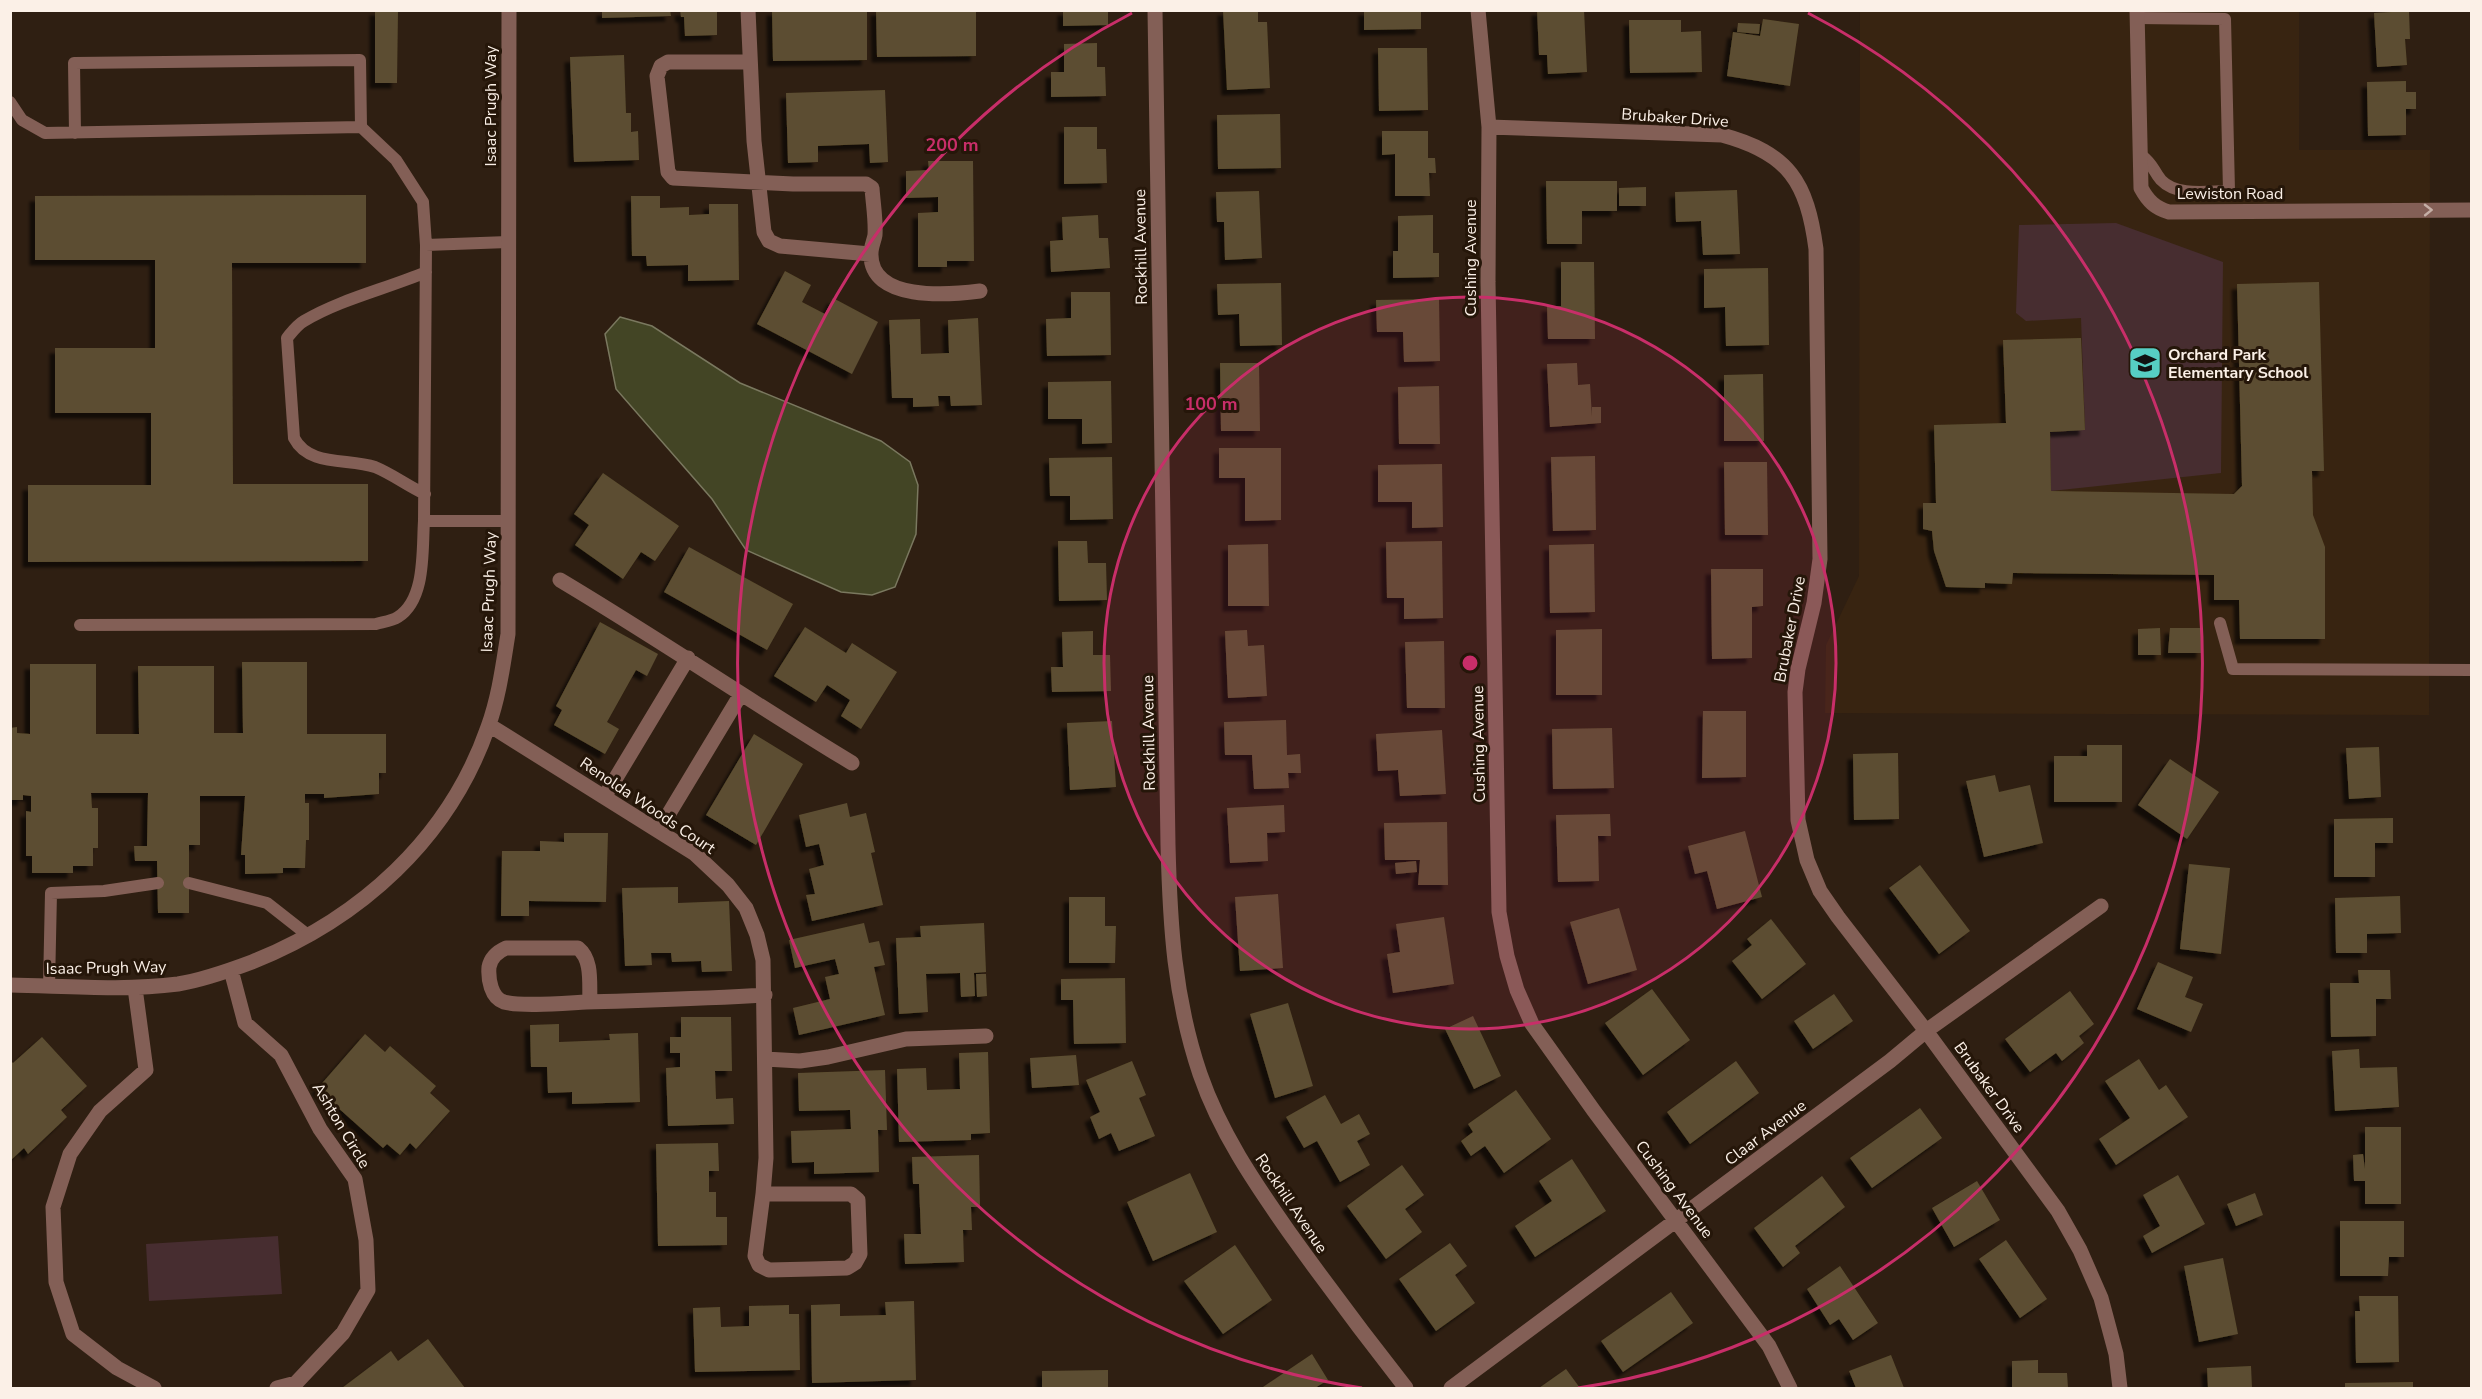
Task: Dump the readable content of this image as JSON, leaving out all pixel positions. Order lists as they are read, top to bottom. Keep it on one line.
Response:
{"streets":{"street":["Isaac Prugh Way","Brubaker Drive","Lewiston Road","Rockhill Avenue","Cushing Avenue","Renolda Woods Court","Ashton Circle","Claar Avenue"]},"crossings":[["Isaac Prugh Way","Renolda Woods Court"],["Isaac Prugh Way","Ashton Circle"],["Brubaker Drive","Cushing Avenue"],["Brubaker Drive","Claar Avenue"],["Cushing Avenue","Claar Avenue"]],"one_way":["Lewiston Road"],"places":{"school or university":["Orchard Park Elementary School"]},"rings":["200 m","100 m"]}
